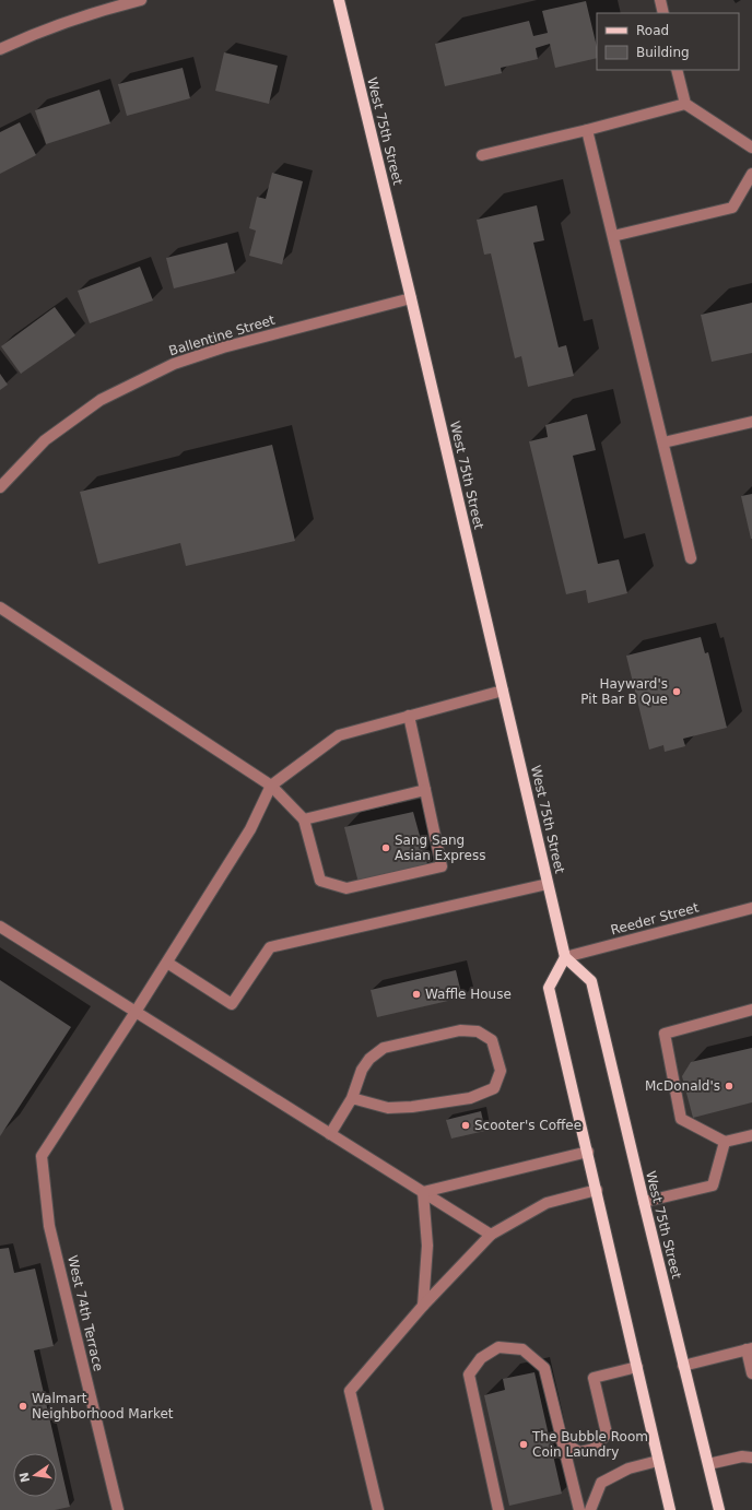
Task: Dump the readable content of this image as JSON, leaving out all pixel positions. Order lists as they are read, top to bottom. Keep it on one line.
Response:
{"streets":{"main road":["West 75th Street"],"street":["Ballentine Street","Reeder Street","West 74th Terrace"]},"crossings":[["West 75th Street","Ballentine Street"],["West 75th Street","Reeder Street"]],"places":["Hayward's Pit Bar B Que","Sang Sang Asian Express","Waffle House","McDonald's","Scooter's Coffee","Walmart Neighborhood Market","The Bubble Room Coin Laundry"],"legend":["Road","Building"],"north":"left"}
